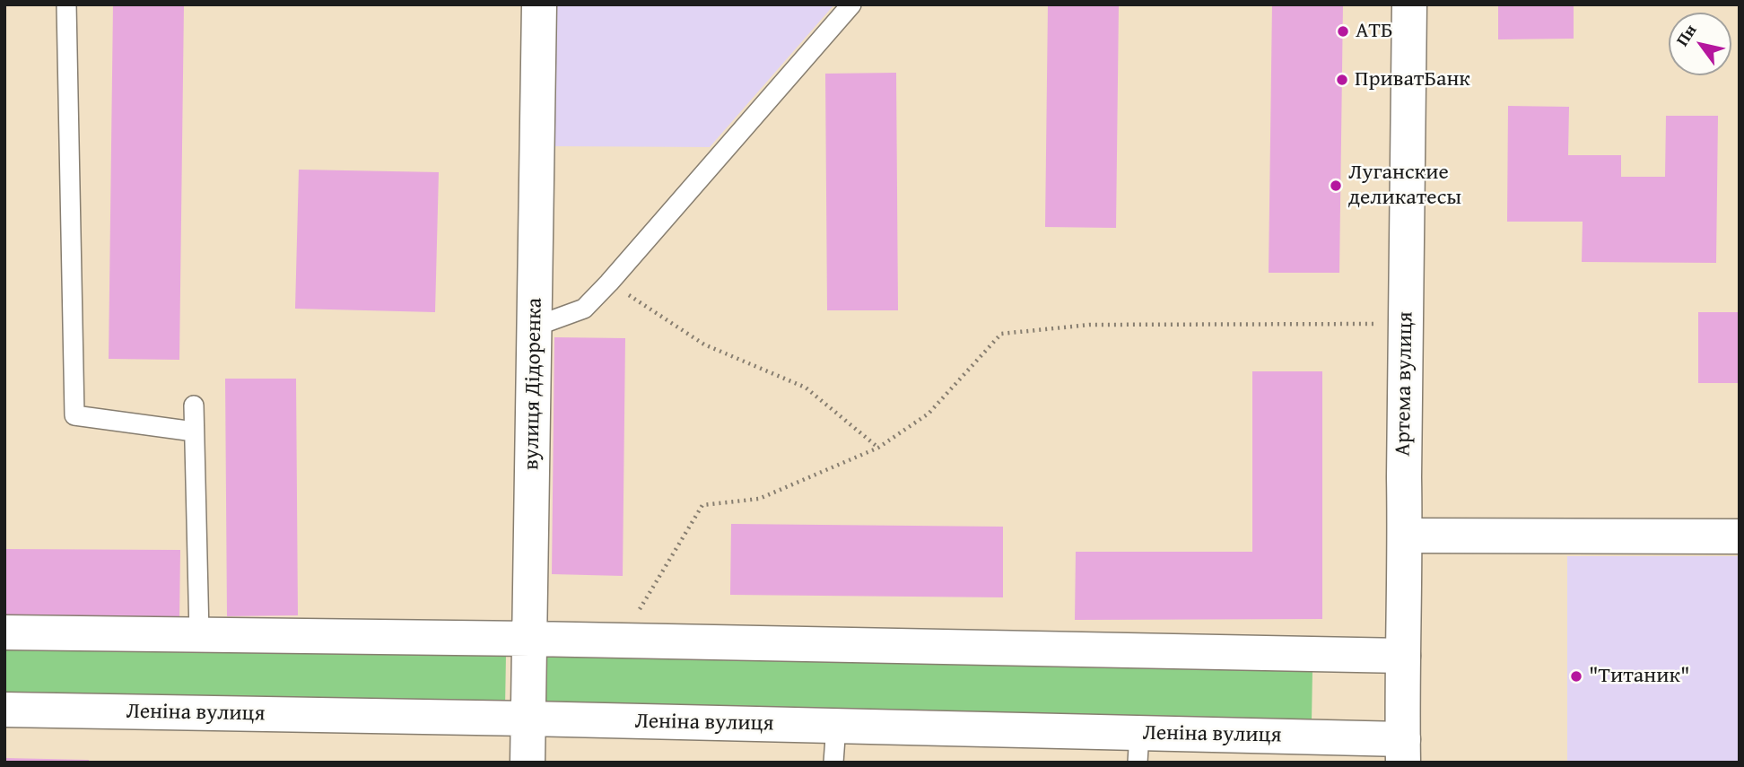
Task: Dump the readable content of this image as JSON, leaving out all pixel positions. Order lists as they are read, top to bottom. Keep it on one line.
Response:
{"streets":{"street":["вулиця Дідоренка","Артема вулиця","Леніна вулиця"]},"crossings":[["вулиця Дідоренка","Леніна вулиця"],["Артема вулиця","Леніна вулиця"]],"places":["АТБ","ПриватБанк","Луганские деликатесы","\"Титаник\""],"north":"top left"}
